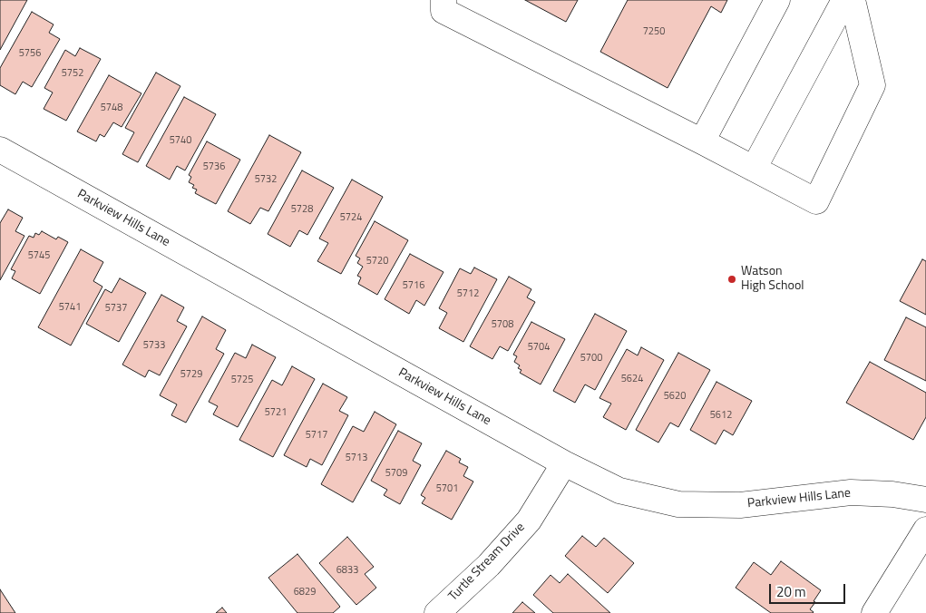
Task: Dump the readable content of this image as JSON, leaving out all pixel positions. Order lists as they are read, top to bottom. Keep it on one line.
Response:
{"streets":{"street":["Parkview Hills Lane","Turtle Stream Drive"]},"crossings":[["Parkview Hills Lane","Turtle Stream Drive"]],"places":["Watson High School"],"house_numbers":["7250","5756","5752","5748","5740","5736","5732","5728","5724","5745","5720","5716","5712","5741","5737","5708","5733","5704","5700","5729","5624","5725","5620","5721","5612","5717","5713","5709","5701","6833","6829"],"scale_bar":"20 m"}
